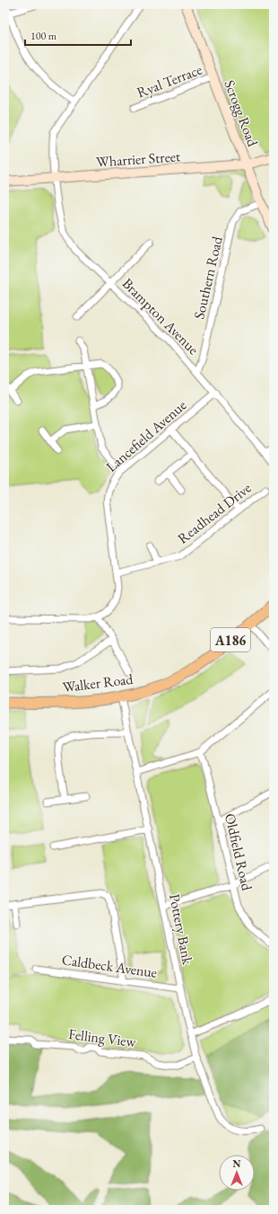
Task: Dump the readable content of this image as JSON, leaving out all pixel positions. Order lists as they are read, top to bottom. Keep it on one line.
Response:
{"streets":{"main road":["A186","Walker Road"],"street":["Ryal Terrace","Scrogg Road","Wharrier Street","Southern Road","Brampton Avenue","Lancefield Avenue","Readhead Drive","Oldfield Road","Pottery Bank","Caldbeck Avenue","Felling View"]},"crossings":[["Ryal Terrace","Scrogg Road"],["Scrogg Road","Wharrier Street"],["Scrogg Road","Southern Road"],["Wharrier Street","Brampton Avenue"],["Southern Road","Brampton Avenue"],["Brampton Avenue","Lancefield Avenue"],["Lancefield Avenue","Readhead Drive"],["Walker Road","Pottery Bank"],["Pottery Bank","Caldbeck Avenue"],["Pottery Bank","Felling View"]],"scale_bar":"100 m","north":"top"}
